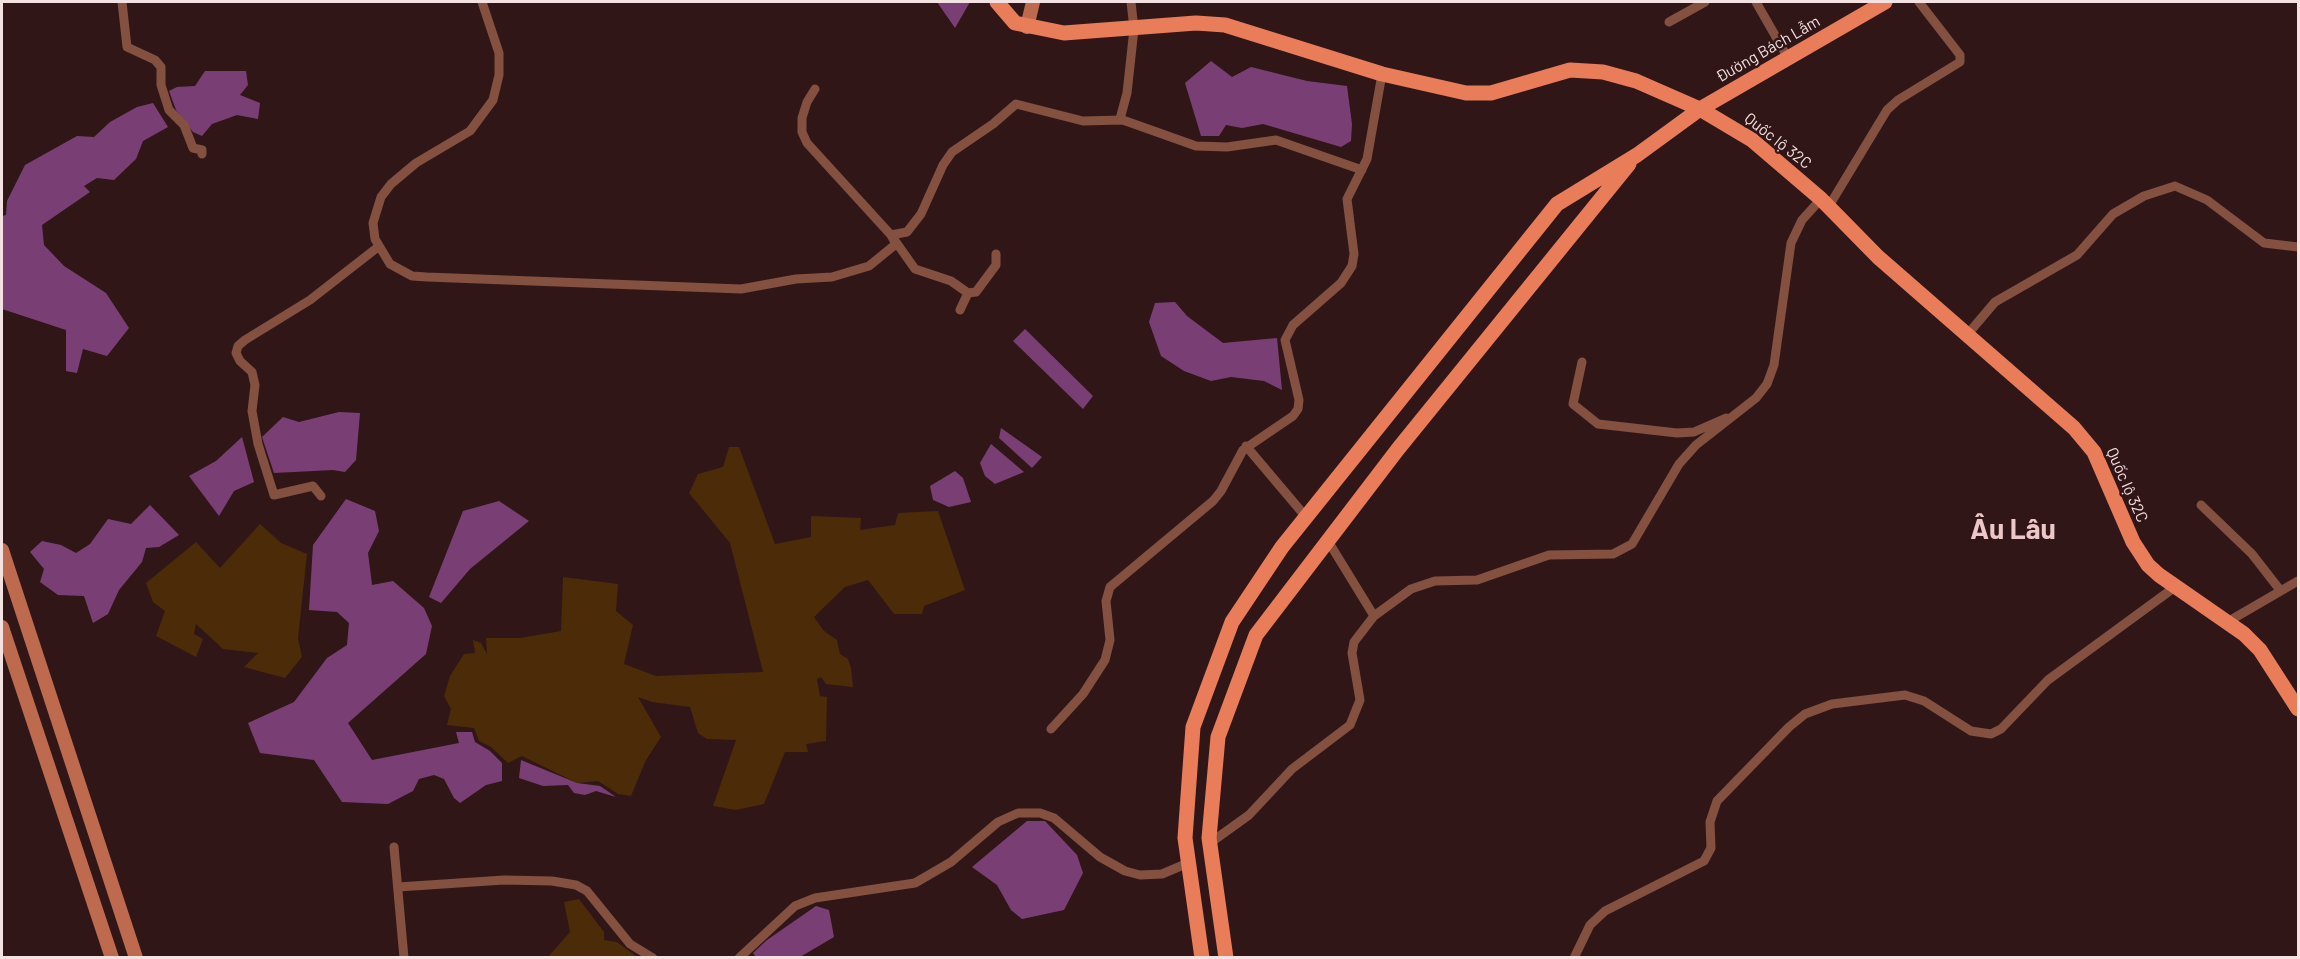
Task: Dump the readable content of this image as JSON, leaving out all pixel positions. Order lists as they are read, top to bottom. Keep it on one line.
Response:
{"streets":{"main road":["Đường Bách Lẫm","Quốc lộ 32C"]},"crossings":[["Đường Bách Lẫm","Quốc lộ 32C"]],"districts":["Âu Lâu"]}
